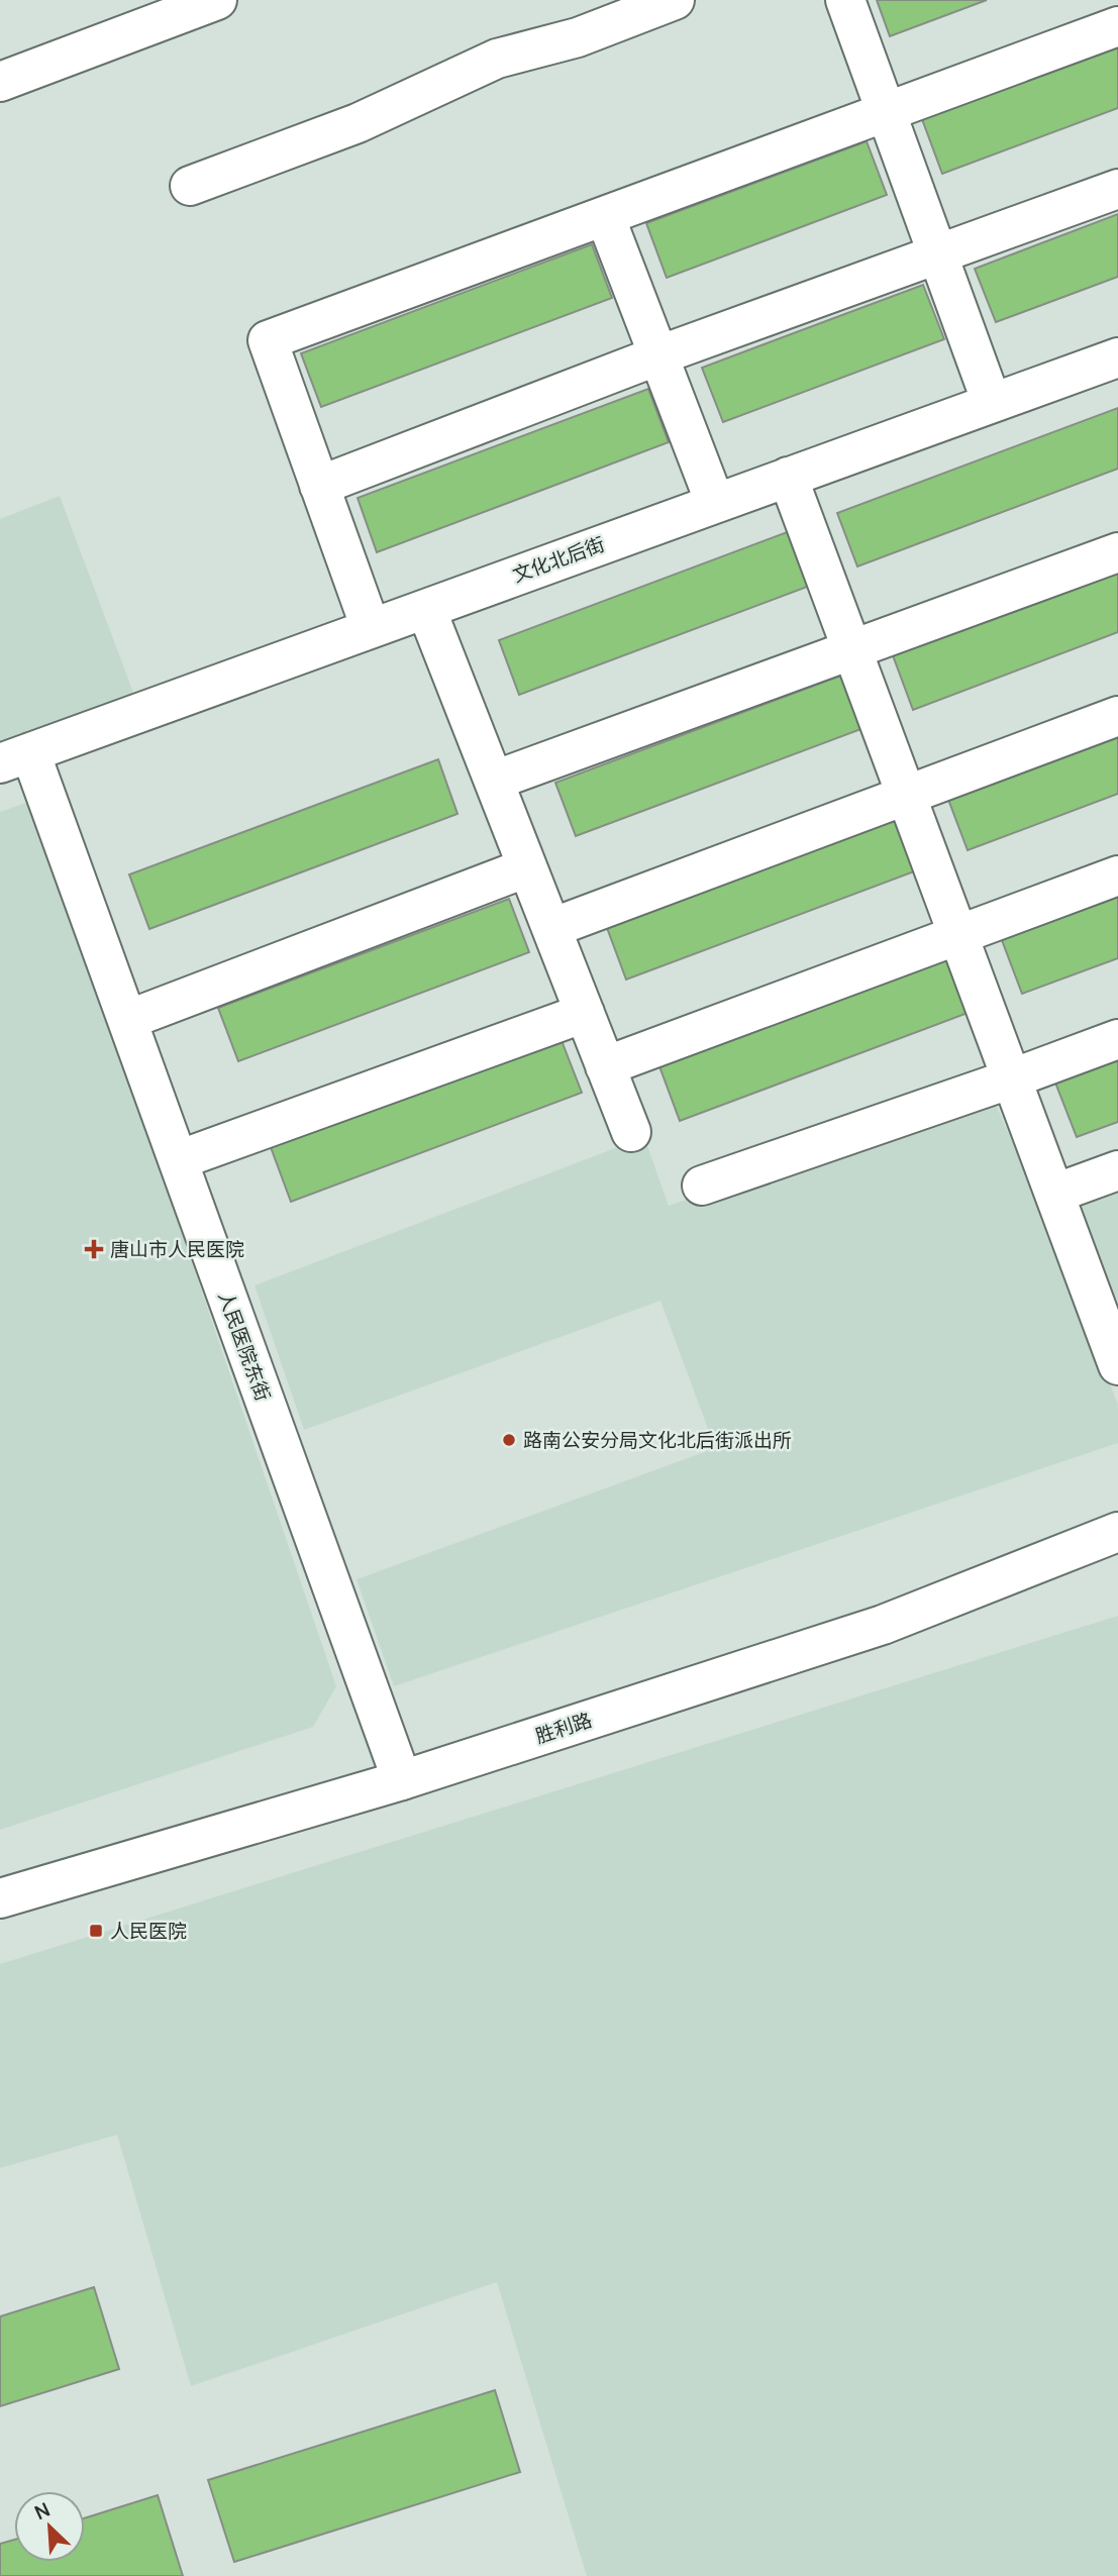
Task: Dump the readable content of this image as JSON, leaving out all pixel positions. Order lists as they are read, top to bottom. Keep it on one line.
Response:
{"streets":{"street":["文化北后街","人民医院东街","胜利路"]},"crossings":[["文化北后街","人民医院东街"],["人民医院东街","胜利路"]],"places":{"health":["唐山市人民医院"],"other":["路南公安分局文化北后街派出所"],"transit":["人民医院"]},"north":"top left"}
